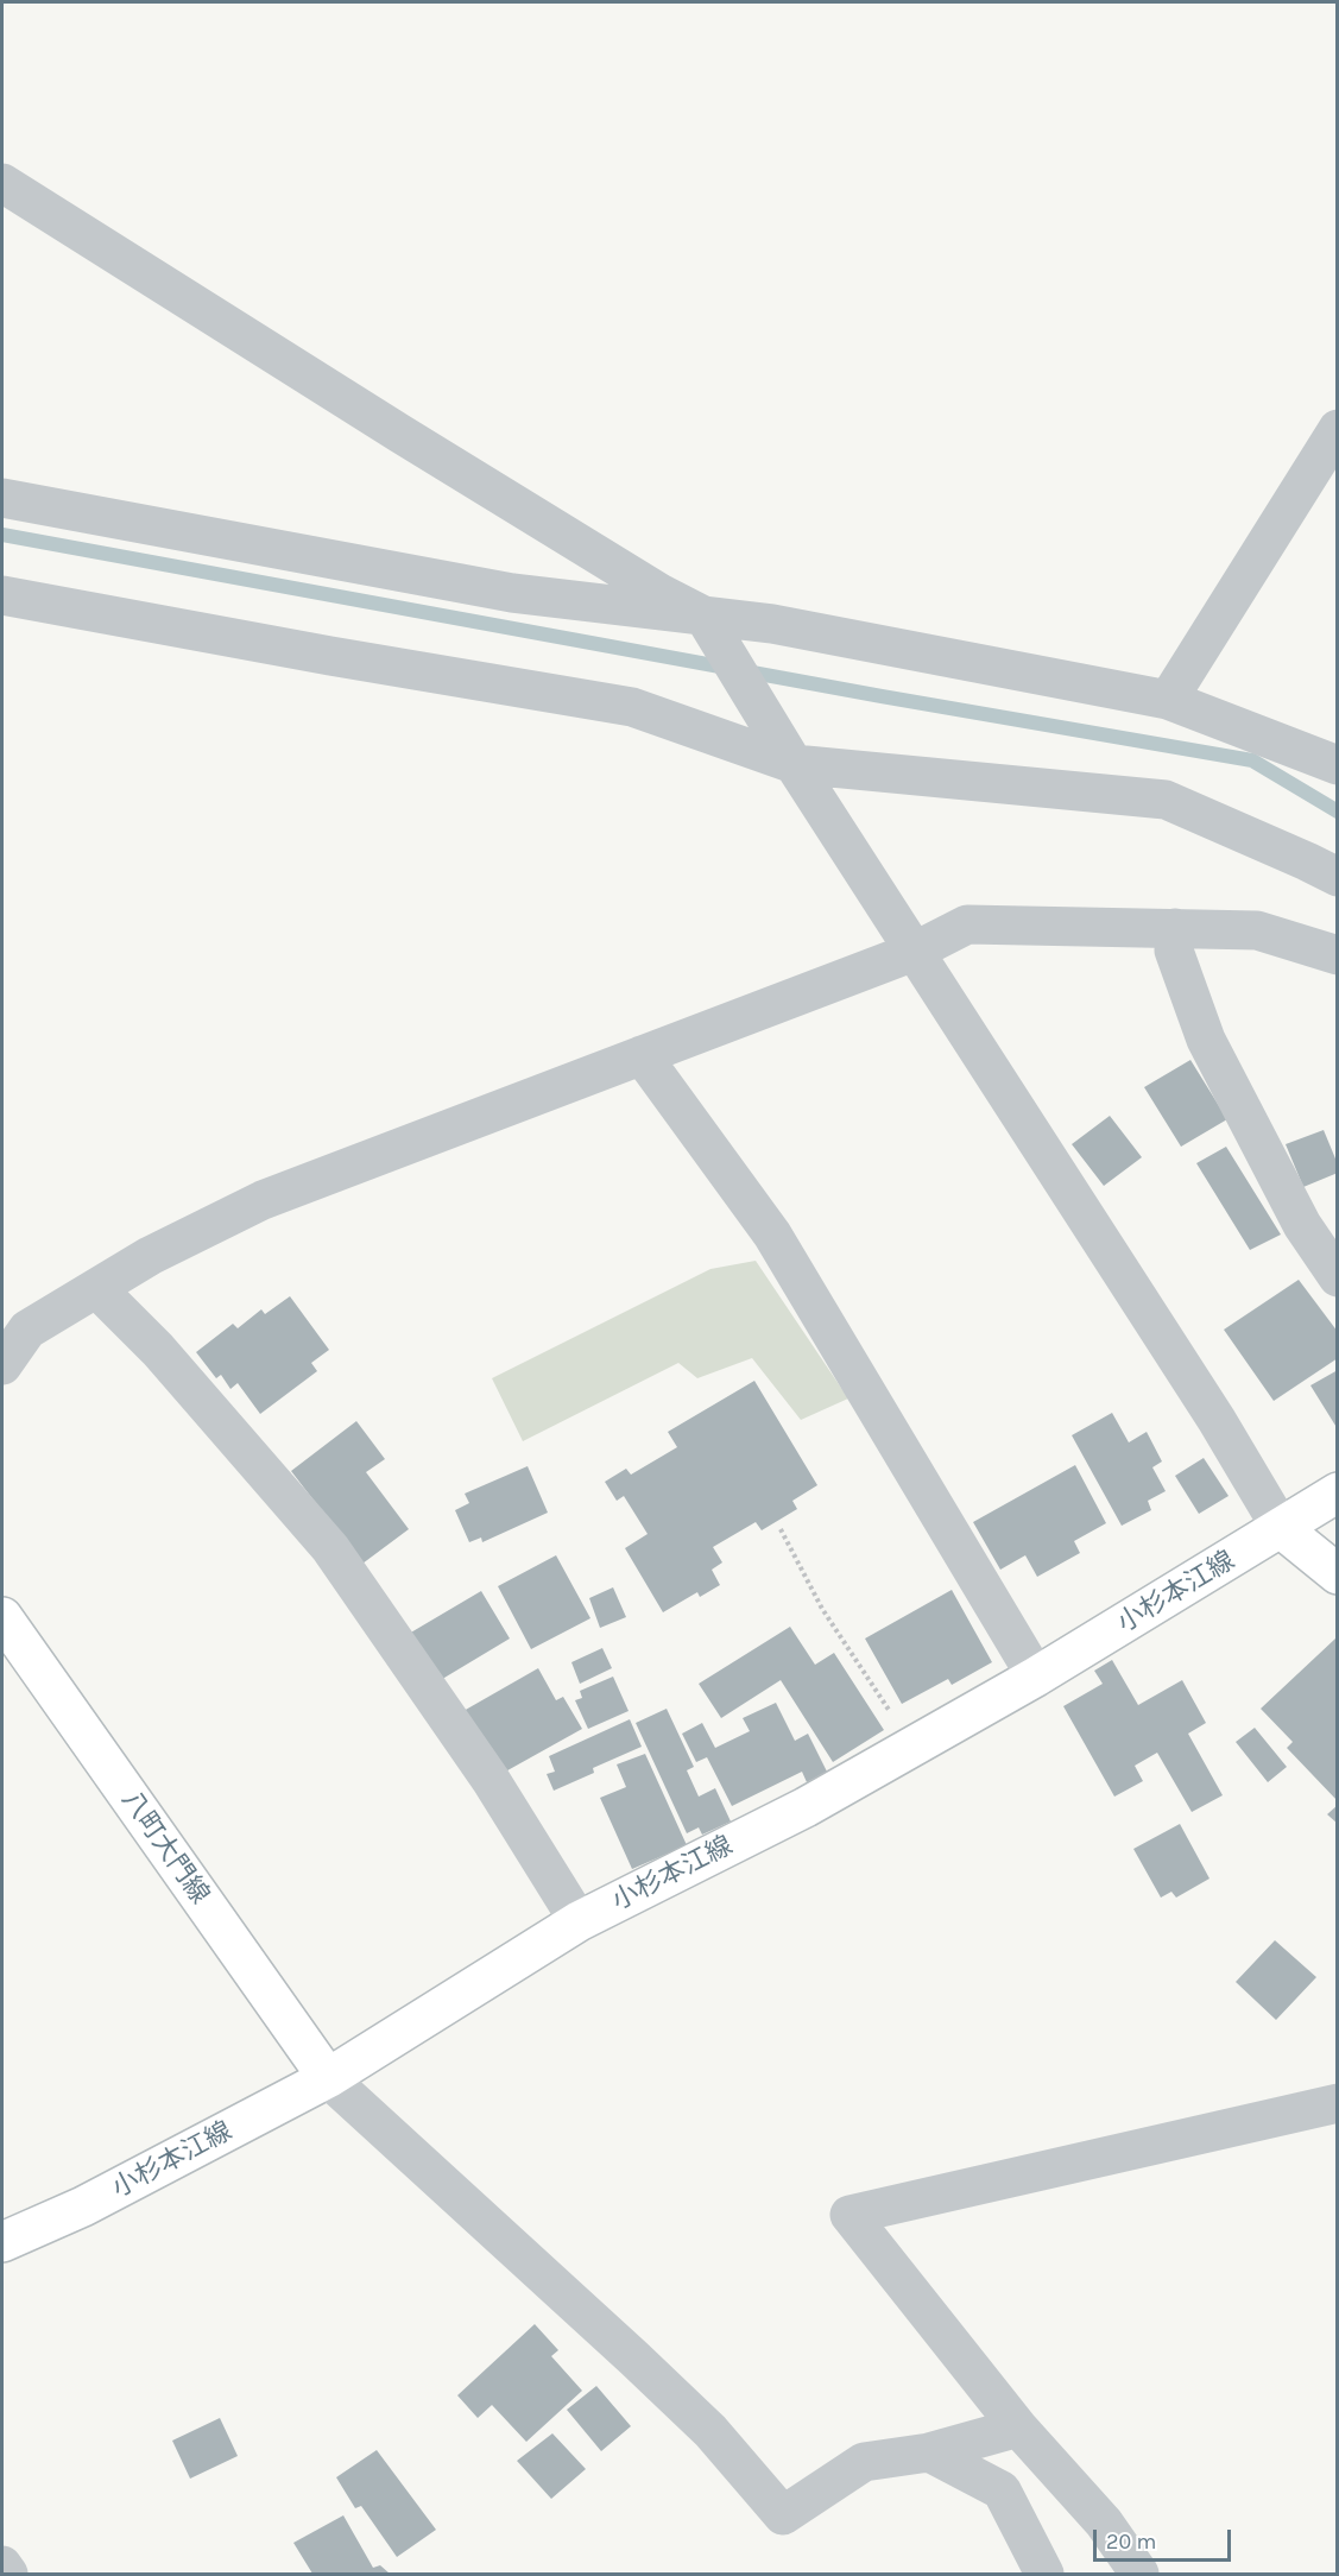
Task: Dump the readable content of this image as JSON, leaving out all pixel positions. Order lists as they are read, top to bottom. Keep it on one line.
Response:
{"streets":{"main road":["小杉本江線","八町大門線"]},"crossings":[["小杉本江線","八町大門線"]],"scale_bar":"20 m"}
